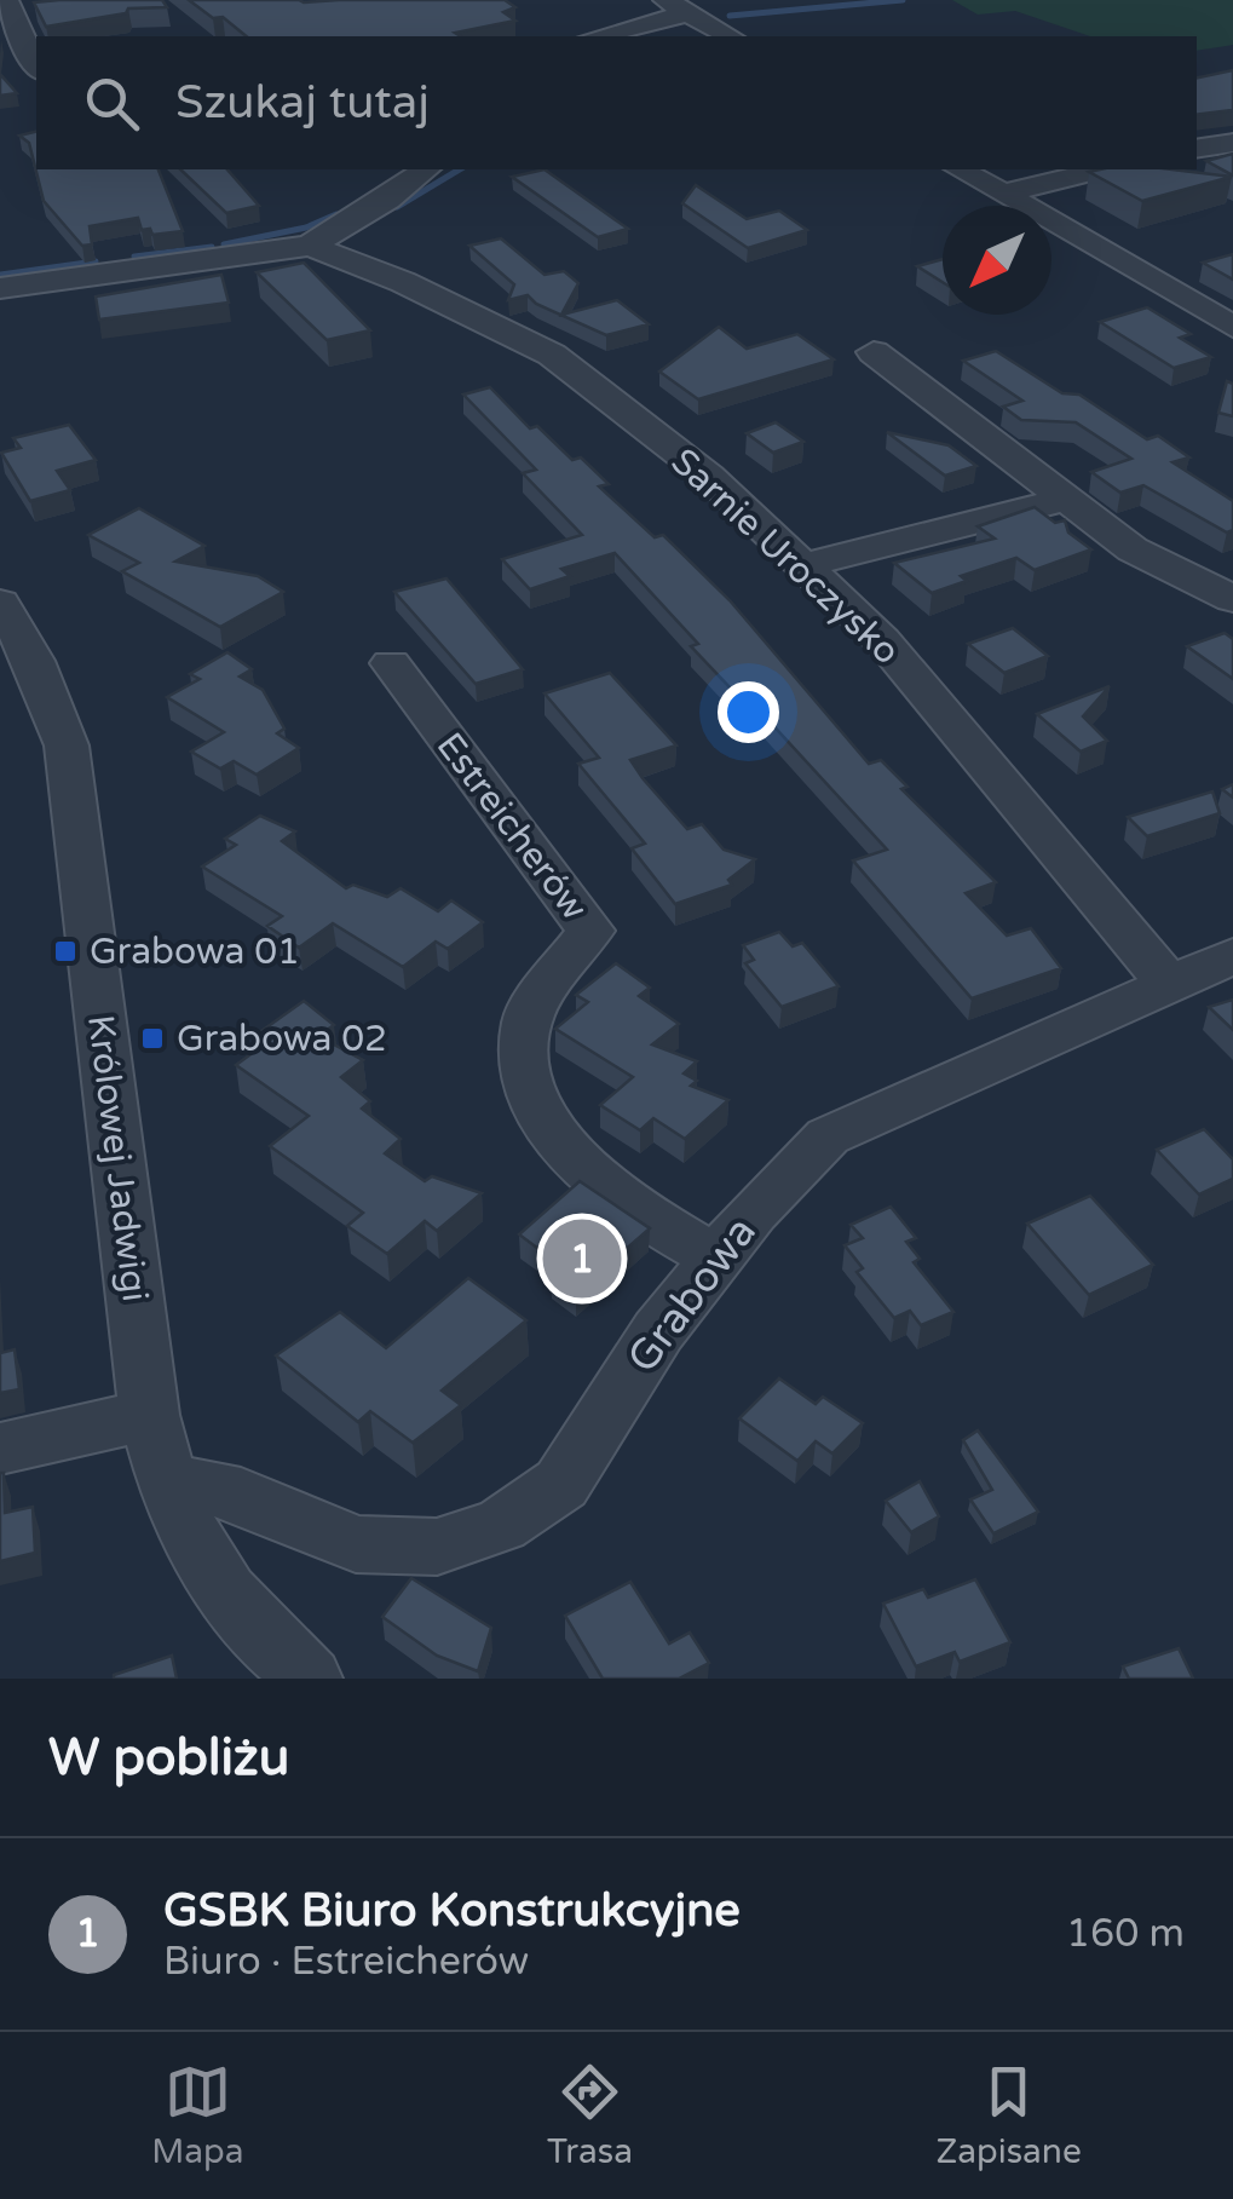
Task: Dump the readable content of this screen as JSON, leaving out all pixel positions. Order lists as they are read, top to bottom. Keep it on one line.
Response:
{"streets":{"street":["Sarnie Uroczysko","Estreicherów","Królowej Jadwigi","Grabowa"]},"crossings":[["Sarnie Uroczysko","Grabowa"],["Estreicherów","Grabowa"],["Królowej Jadwigi","Grabowa"]],"places":{"transit":["Grabowa 01","Grabowa 02"]},"north":"bottom left","page":{"search":"Szukaj tutaj","pins":"1","heading":"W pobliżu","list":[{"mark":"1","name":"GSBK Biuro Konstrukcyjne","note":"Biuro · Estreicherów","value":"160 m"}],"nav":["Mapa","Trasa","Zapisane"]}}
